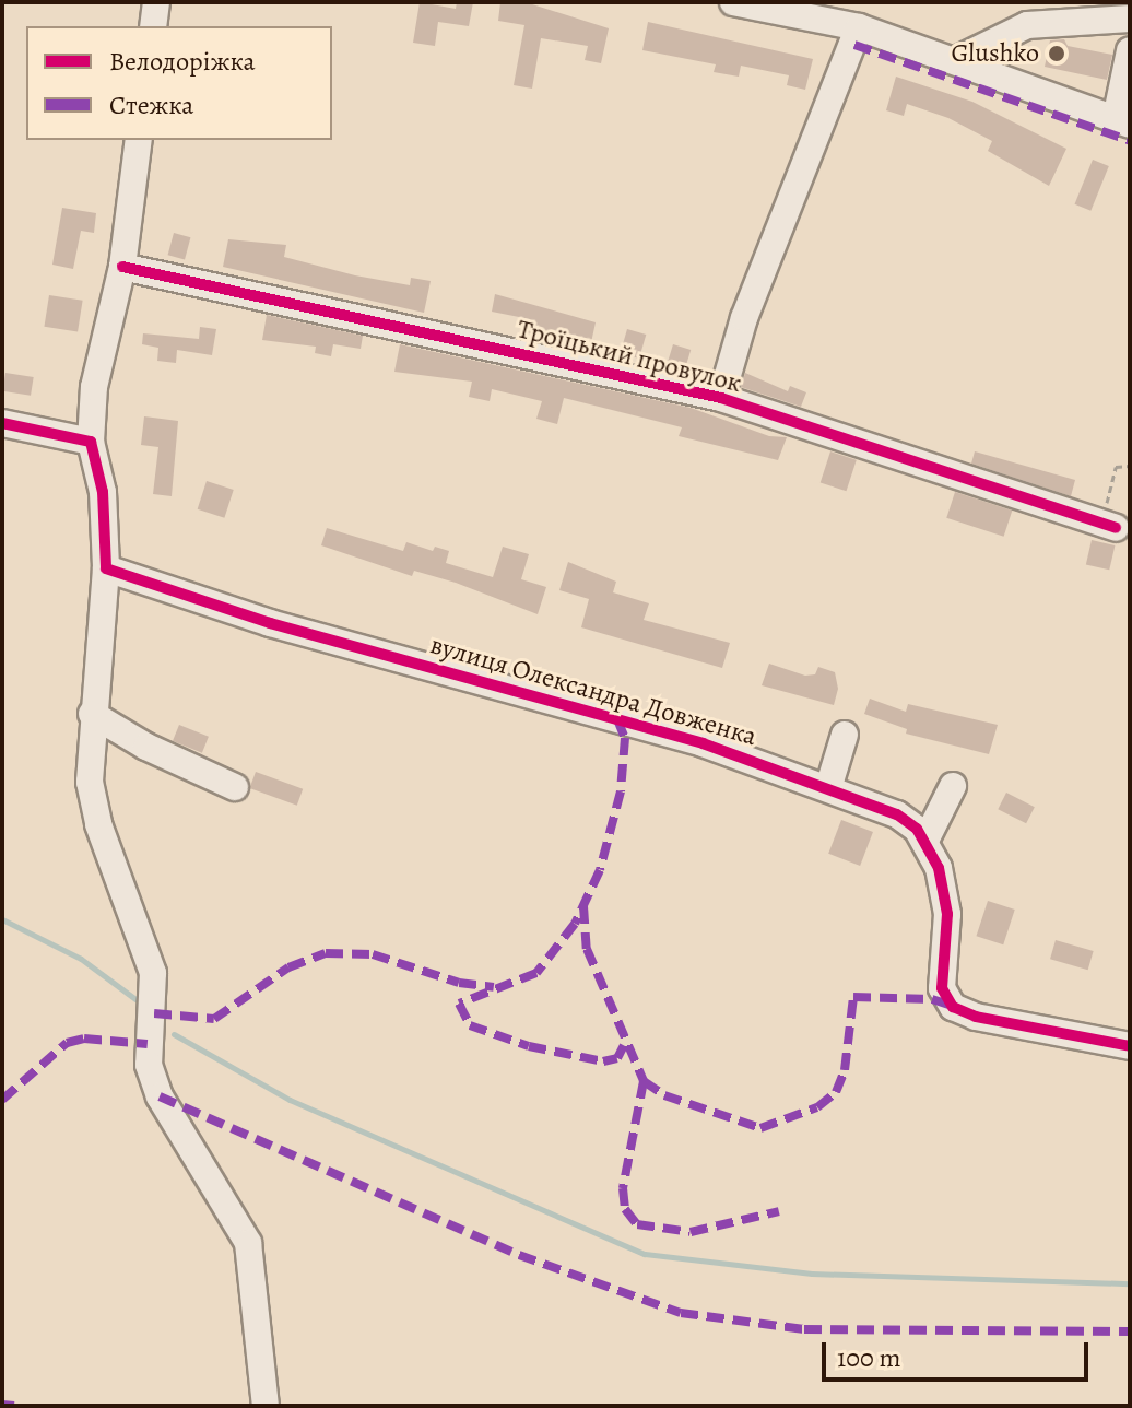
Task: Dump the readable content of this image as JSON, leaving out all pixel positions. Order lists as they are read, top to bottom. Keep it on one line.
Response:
{"streets":{"street":["Троїцький провулок","вулиця Олександра Довженка"]},"places":["Glushko"],"legend":["Велодоріжка","Стежка"],"scale_bar":"100 m"}
